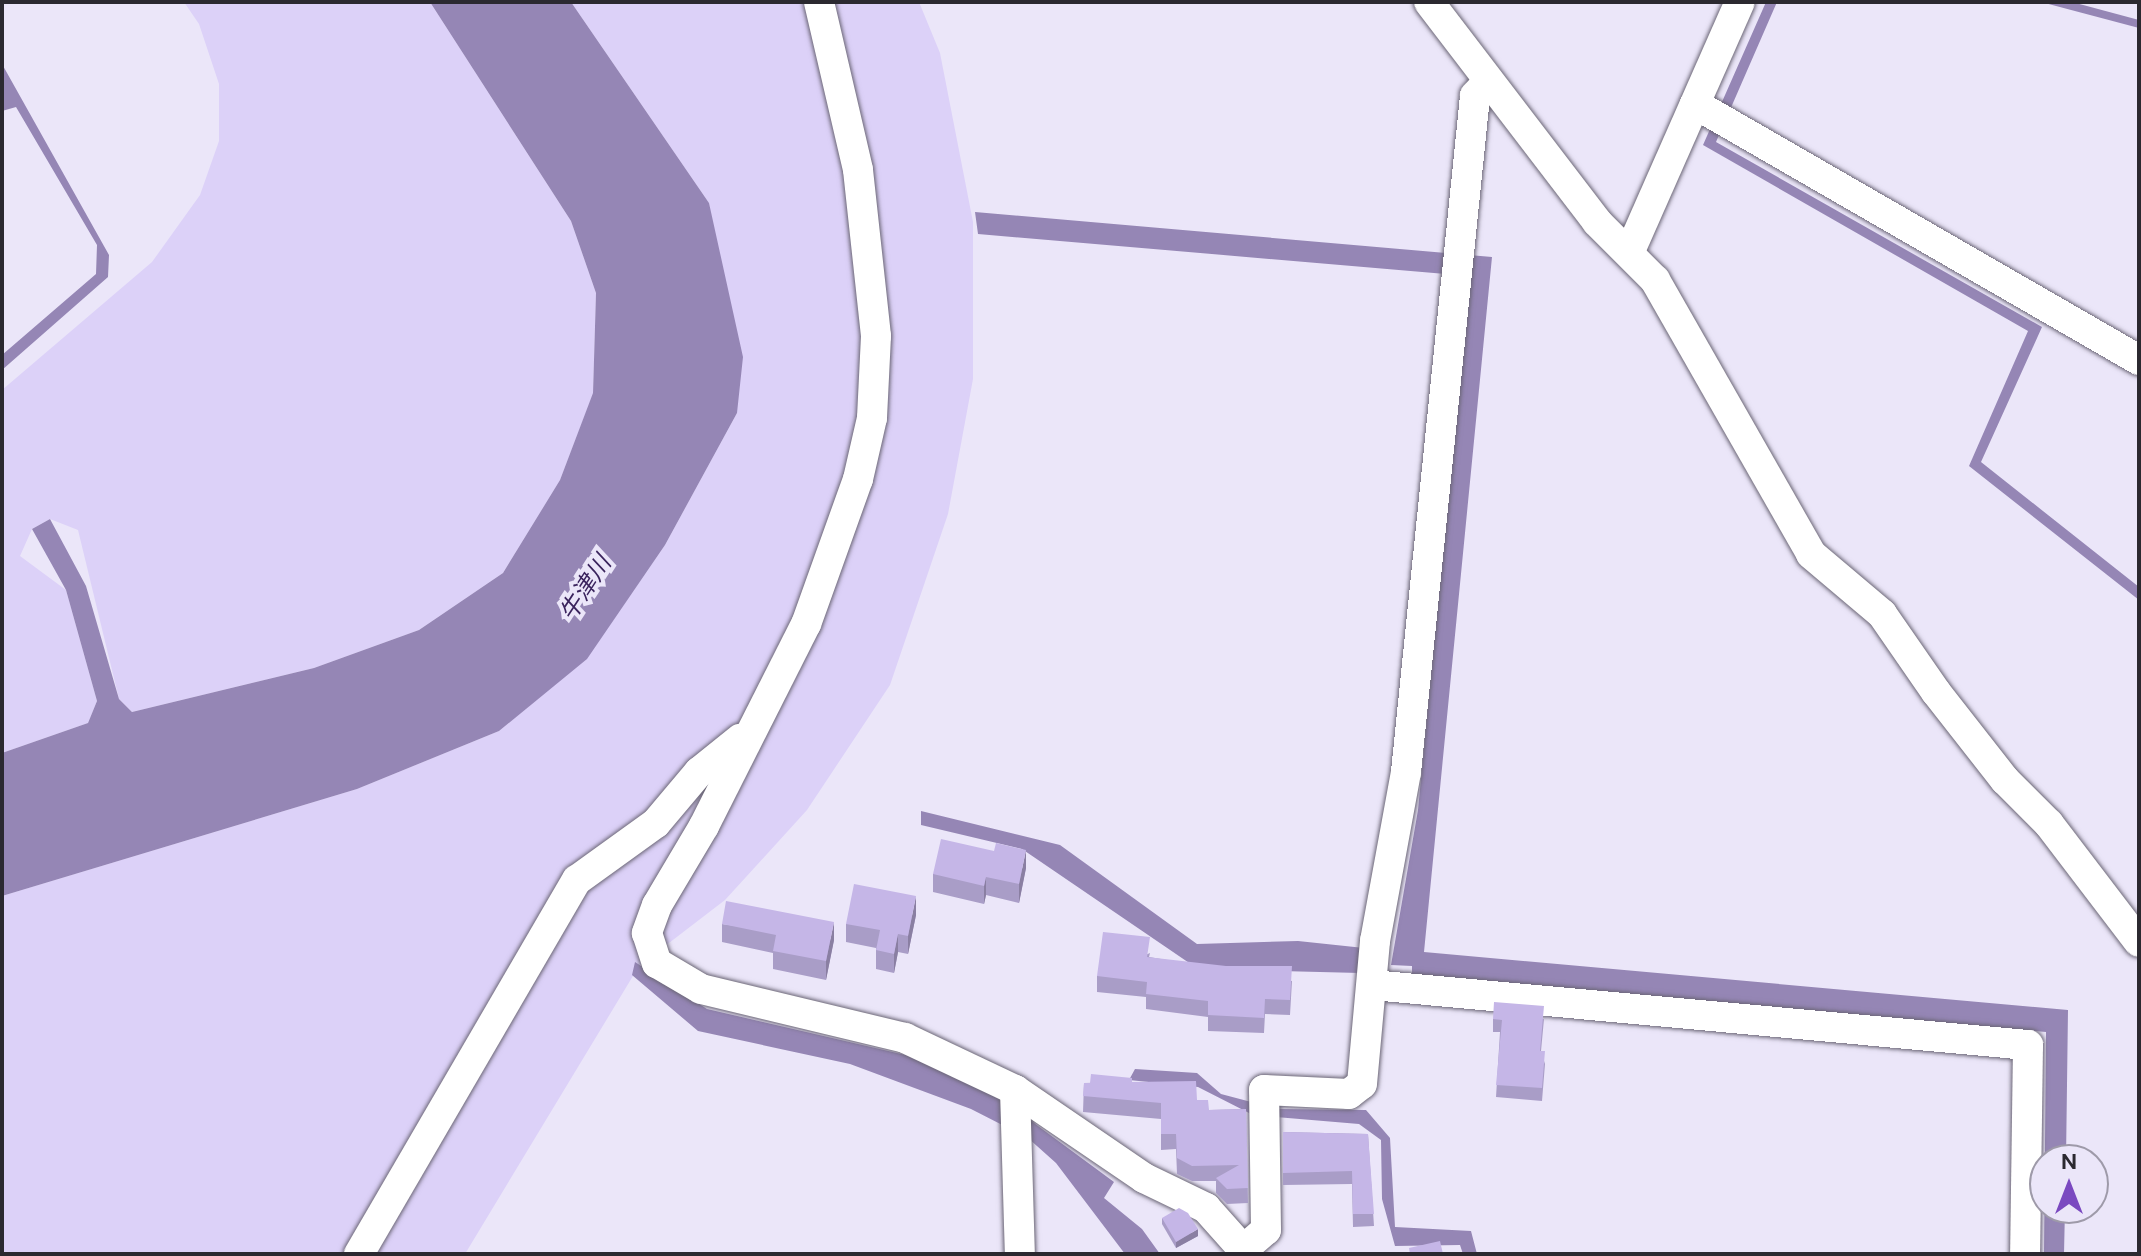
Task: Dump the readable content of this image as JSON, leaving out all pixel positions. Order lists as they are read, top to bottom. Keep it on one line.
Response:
{"water":["牛津川"],"north":"top"}
